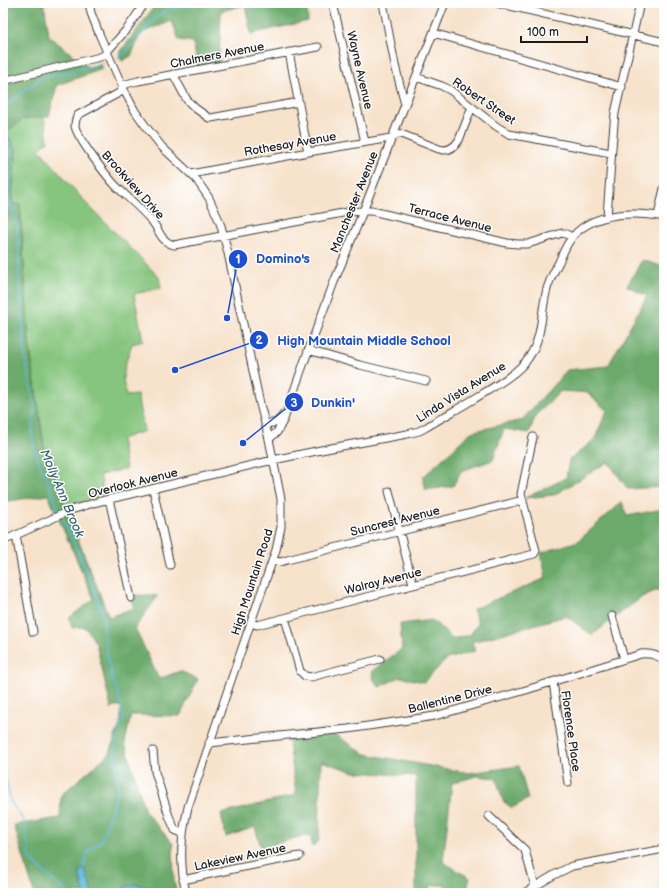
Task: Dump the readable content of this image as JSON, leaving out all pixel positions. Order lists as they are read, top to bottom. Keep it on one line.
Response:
{"streets":{"street":["Chalmers Avenue","Wayne Avenue","Robert Street","Rothesay Avenue","Brookview Drive","Manchester Avenue","Terrace Avenue","Linda Vista Avenue","Overlook Avenue","Suncrest Avenue","Walray Avenue","High Mountain Road","Ballentine Drive","Florence Place","Lakeview Avenue"]},"crossings":[["Chalmers Avenue","Brookview Drive"],["Chalmers Avenue","High Mountain Road"],["Wayne Avenue","Rothesay Avenue"],["Robert Street","Manchester Avenue"],["Rothesay Avenue","Manchester Avenue"],["Rothesay Avenue","High Mountain Road"],["Brookview Drive","Terrace Avenue"],["Brookview Drive","High Mountain Road"],["Manchester Avenue","Terrace Avenue"],["Manchester Avenue","High Mountain Road"],["Terrace Avenue","Linda Vista Avenue"],["Terrace Avenue","High Mountain Road"],["Linda Vista Avenue","Overlook Avenue"],["Linda Vista Avenue","High Mountain Road"],["Overlook Avenue","High Mountain Road"],["Suncrest Avenue","Walray Avenue"],["Suncrest Avenue","High Mountain Road"],["Walray Avenue","High Mountain Road"],["High Mountain Road","Ballentine Drive"],["High Mountain Road","Lakeview Avenue"],["Ballentine Drive","Florence Place"]],"water":["Molly Ann Brook"],"places":["Domino's","High Mountain Middle School","Dunkin'"],"scale_bar":"100 m"}
